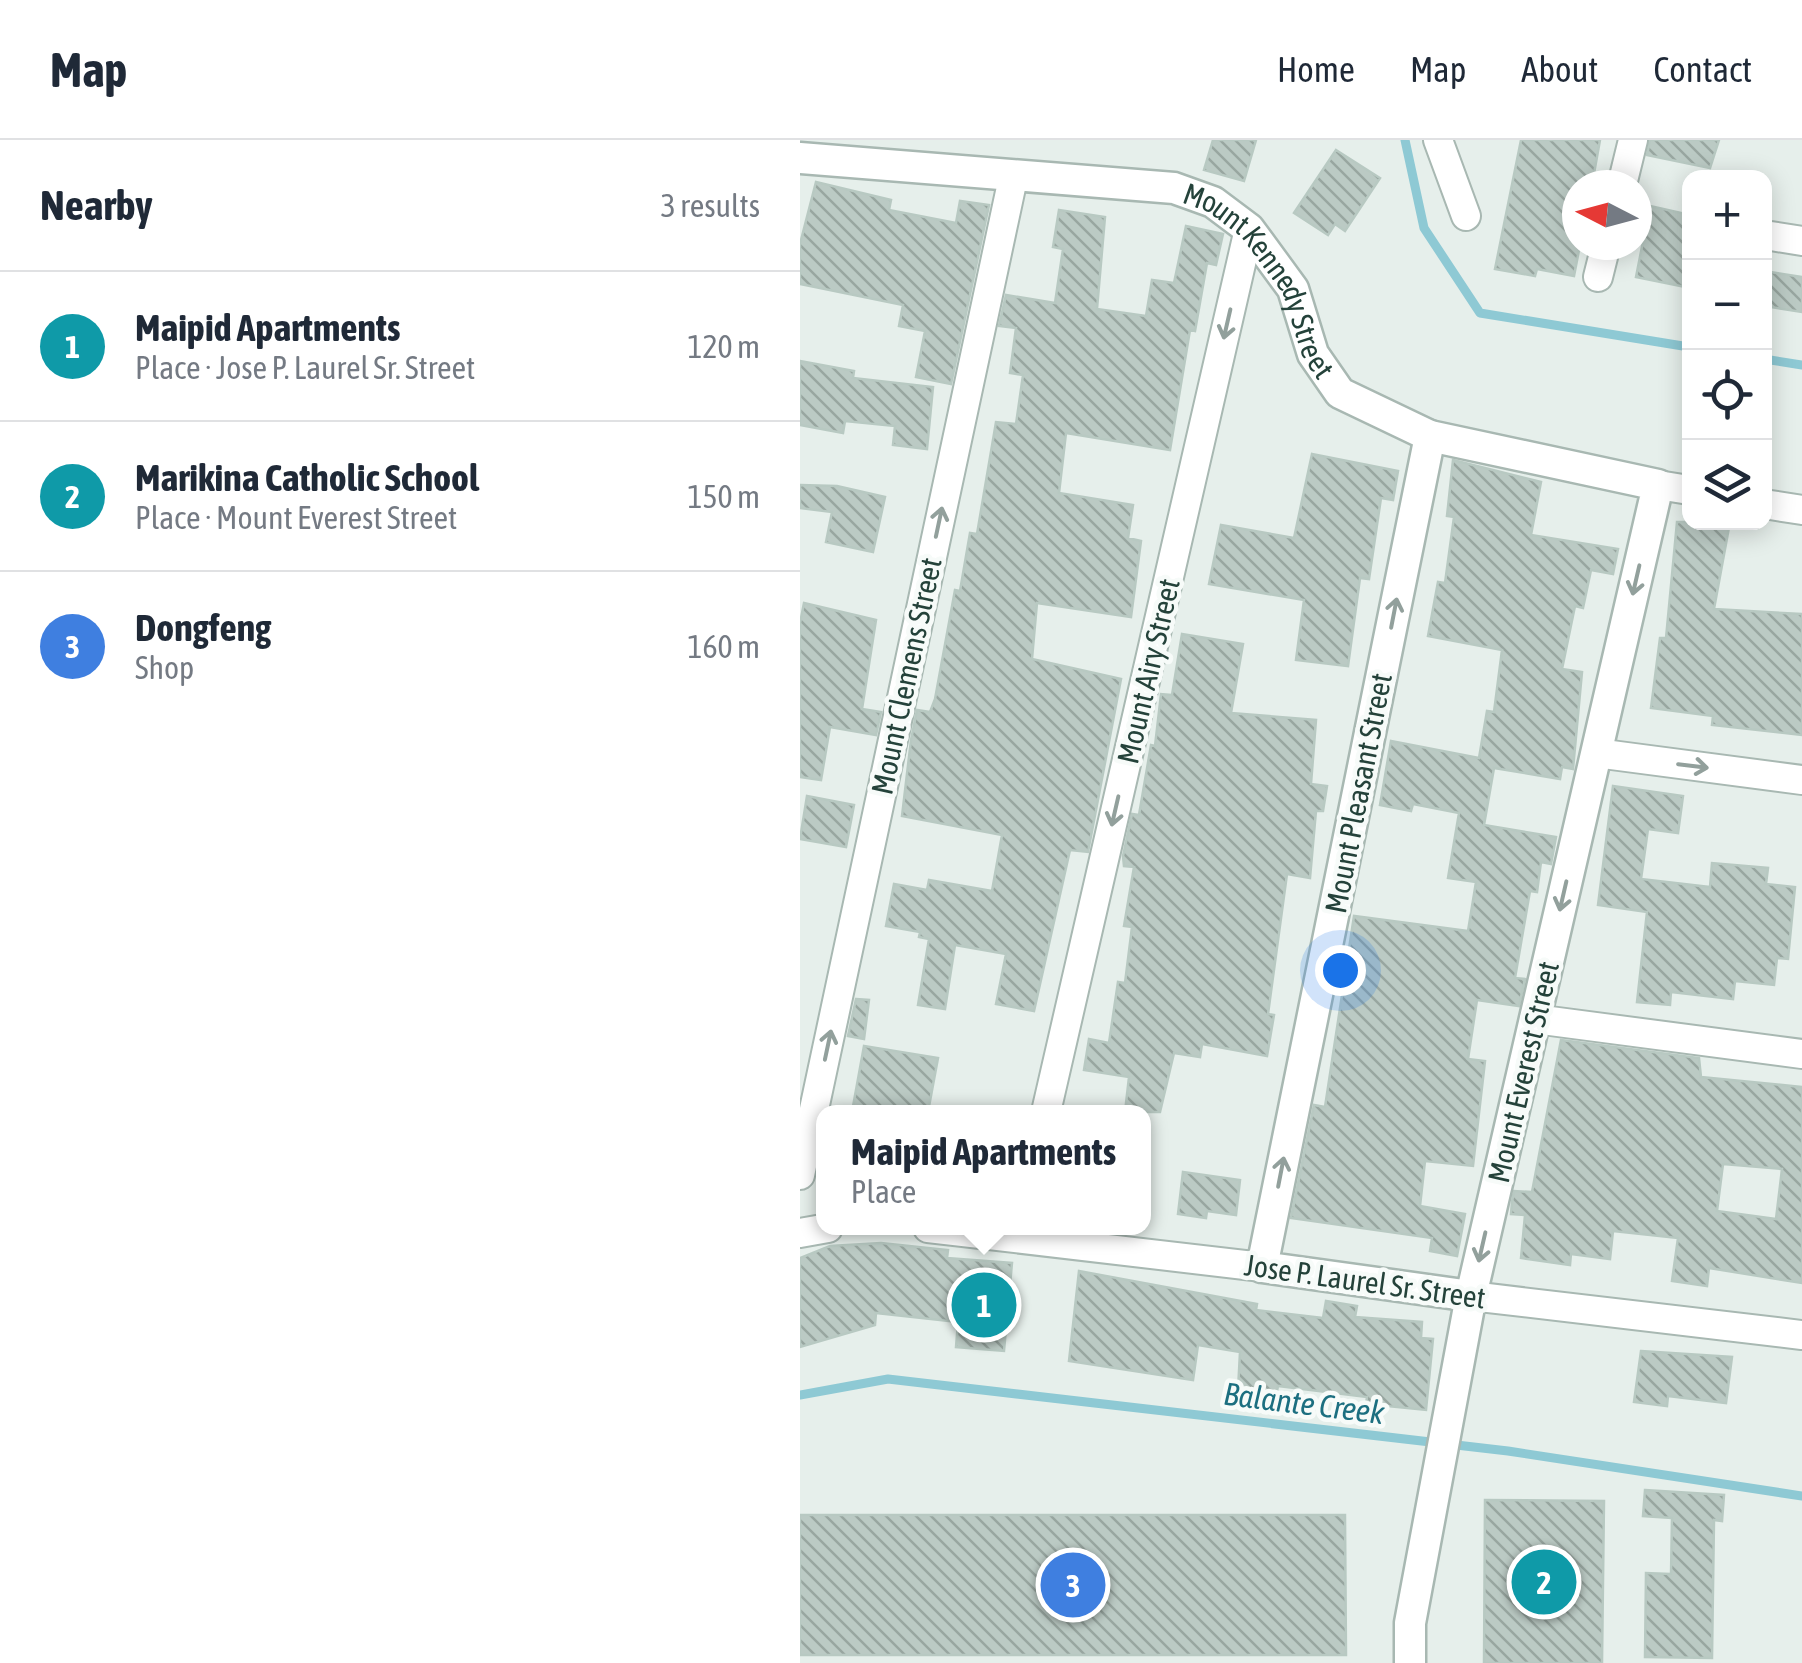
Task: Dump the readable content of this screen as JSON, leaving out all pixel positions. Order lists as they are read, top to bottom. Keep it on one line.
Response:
{"streets":{"street":["Mount Kennedy Street","Mount Airy Street","Mount Clemens Street","Mount Pleasant Street","Mount Everest Street","Jose P. Laurel Sr. Street"]},"crossings":[["Mount Kennedy Street","Mount Airy Street"],["Mount Kennedy Street","Mount Clemens Street"],["Mount Kennedy Street","Mount Pleasant Street"],["Mount Kennedy Street","Mount Everest Street"],["Mount Pleasant Street","Jose P. Laurel Sr. Street"],["Mount Everest Street","Jose P. Laurel Sr. Street"]],"one_way":["Mount Airy Street","Mount Clemens Street","Mount Pleasant Street","Mount Everest Street"],"water":["Balante Creek"],"north":"left","page":{"header":"Map","nav":["Home","Map","About","Contact"],"heading":["Nearby","3 results"],"map_buttons":["+","−"],"list":[{"mark":"1","name":"Maipid Apartments","note":"Place · Jose P. Laurel Sr. Street","value":"120 m"},{"mark":"2","name":"Marikina Catholic School","note":"Place · Mount Everest Street","value":"150 m"},{"mark":"3","name":"Dongfeng","note":"Shop","value":"160 m"}],"popup":["Maipid Apartments","Place"],"pins":["1","2","3"]}}
